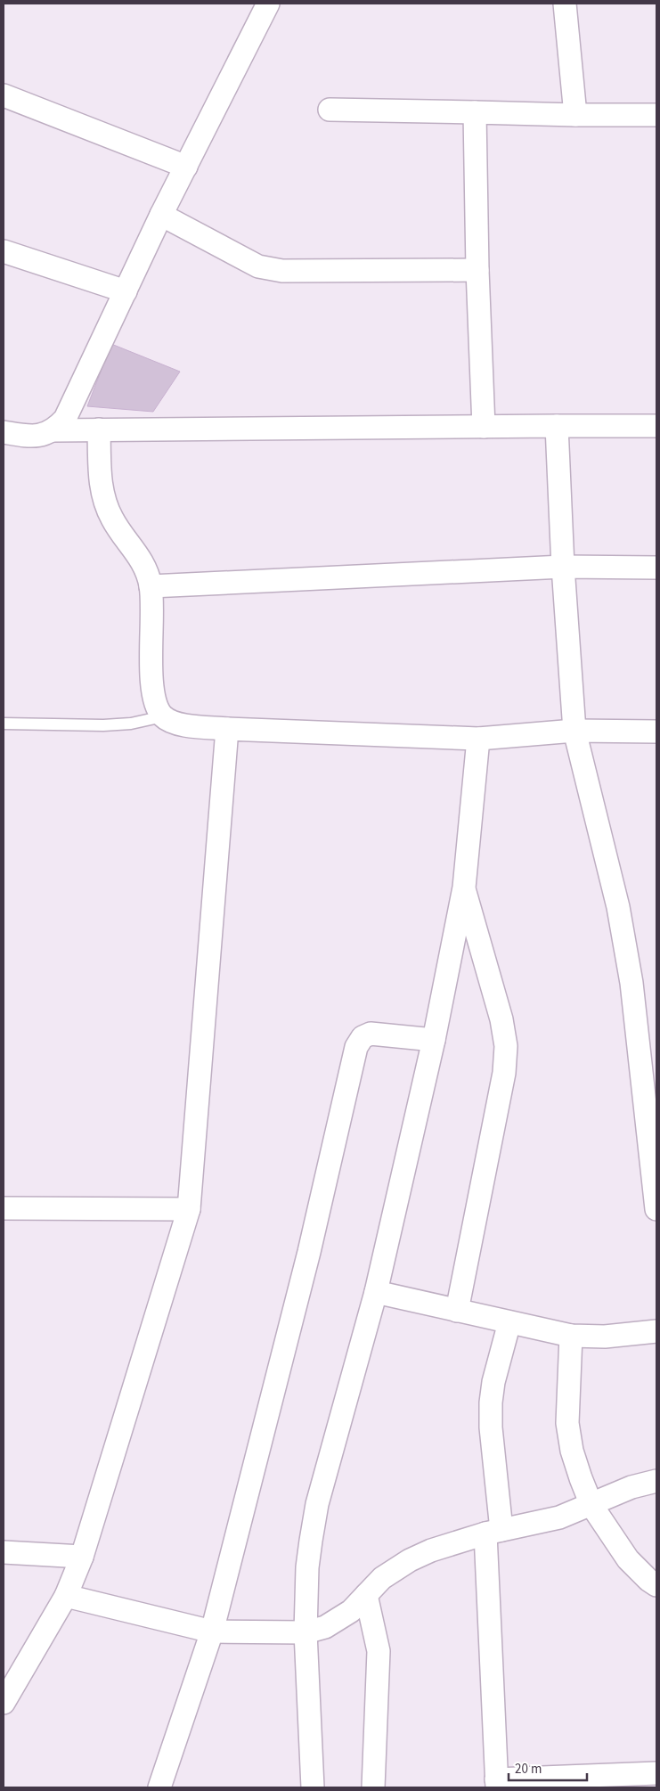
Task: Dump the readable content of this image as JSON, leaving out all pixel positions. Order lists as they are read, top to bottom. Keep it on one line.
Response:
{"scale_bar":"20 m"}
